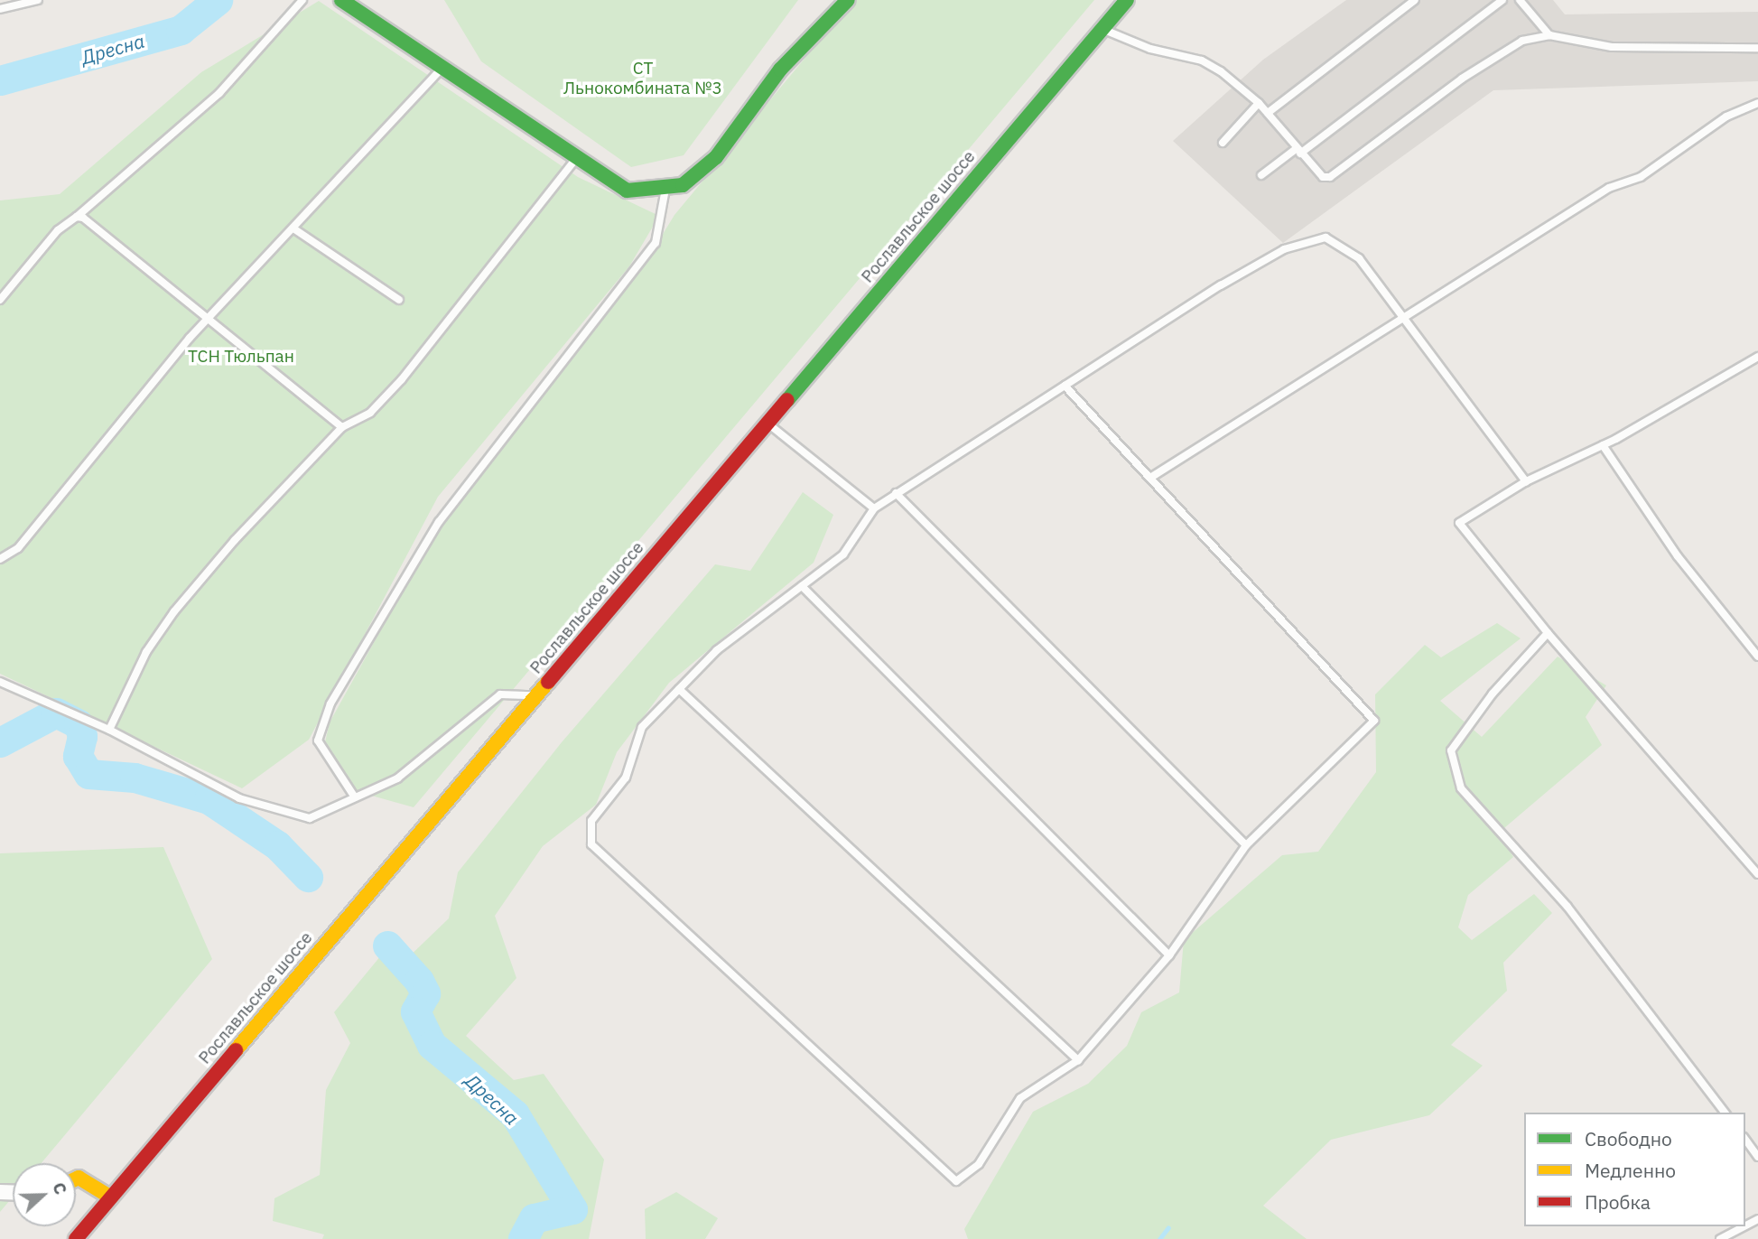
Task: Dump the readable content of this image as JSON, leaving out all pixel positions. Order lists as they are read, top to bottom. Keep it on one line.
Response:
{"streets":{"main road":["Рославльское шоссе"]},"water":["Дресна"],"parks":["СТ Льнокомбината №3","ТСН Тюльпан"],"legend":["Свободно","Медленно","Пробка"],"north":"right"}
